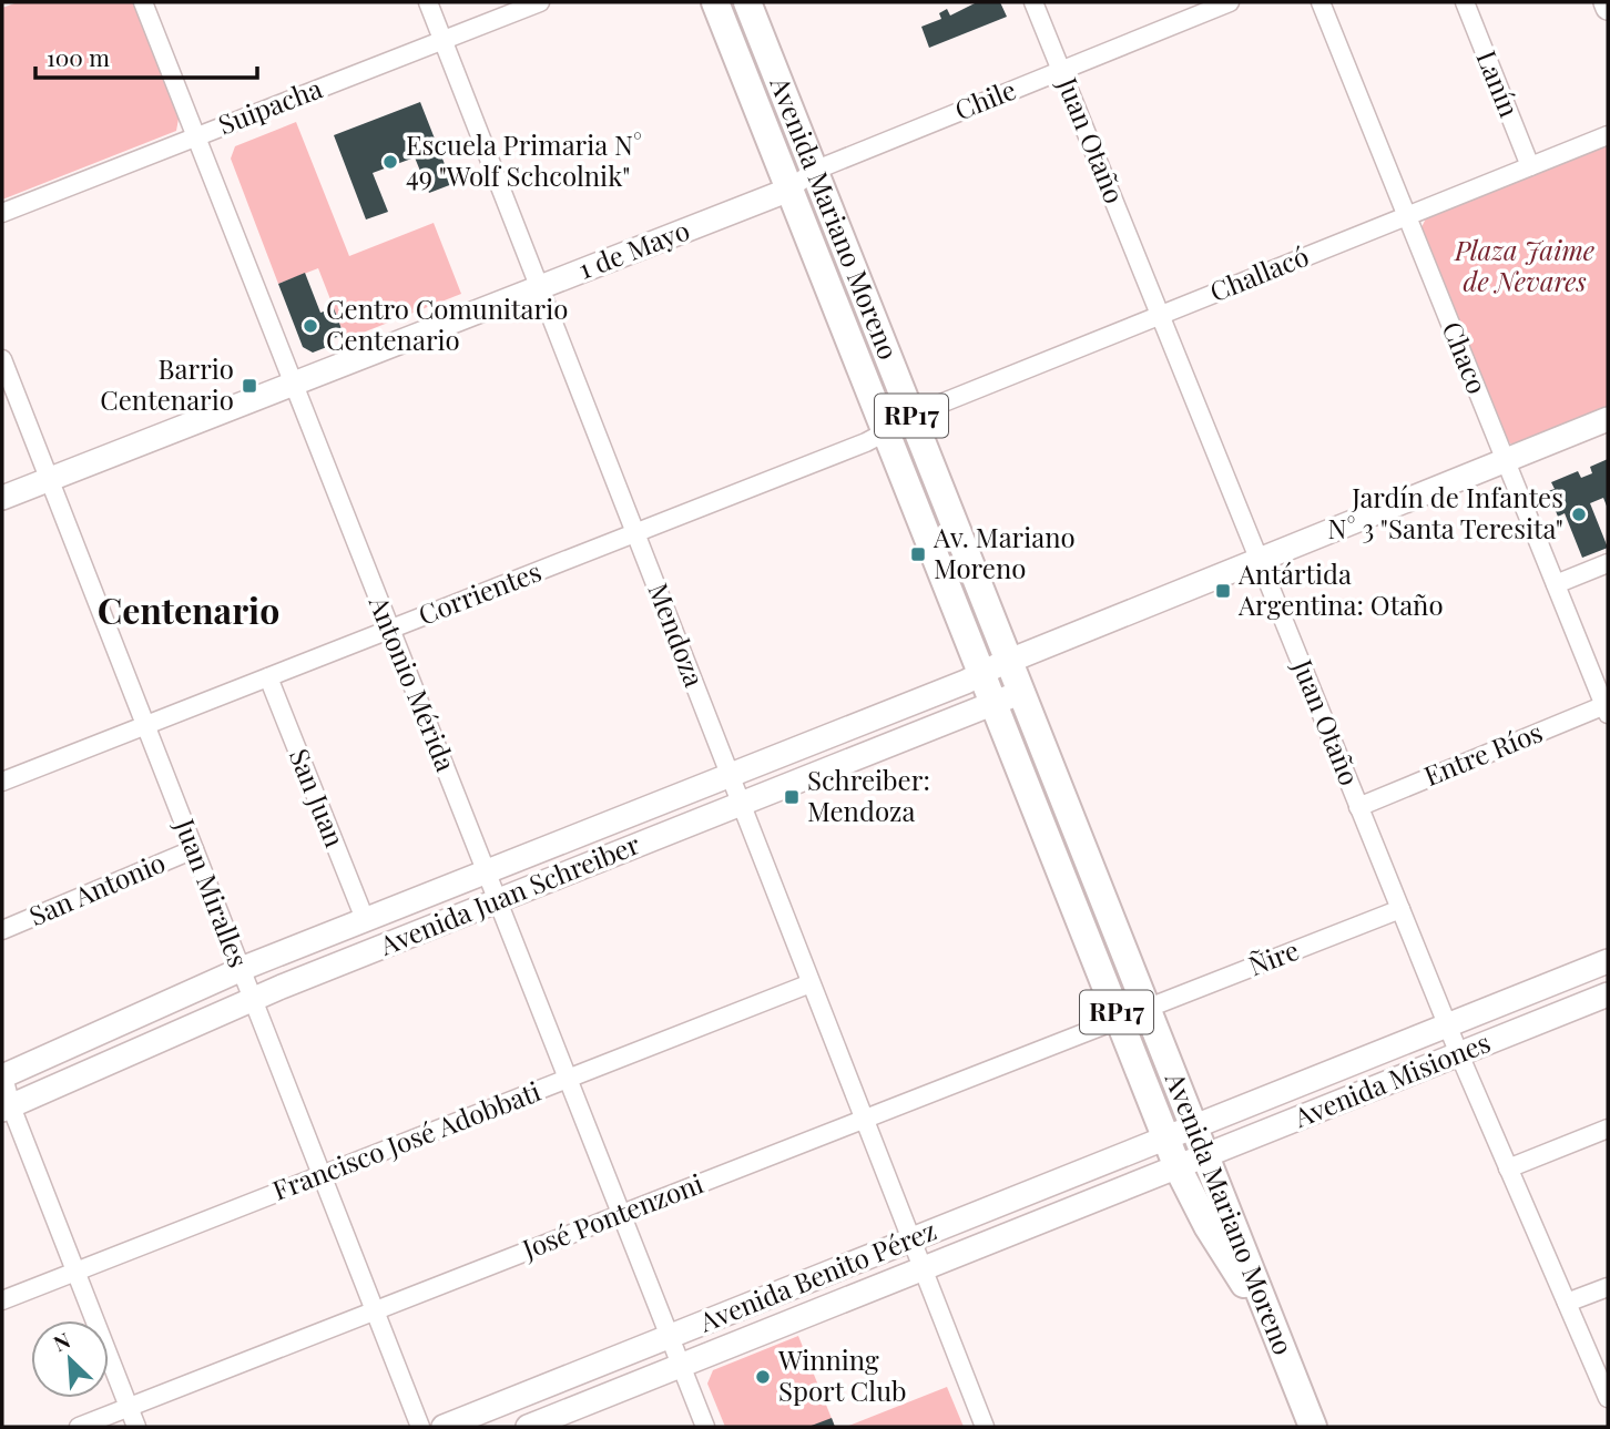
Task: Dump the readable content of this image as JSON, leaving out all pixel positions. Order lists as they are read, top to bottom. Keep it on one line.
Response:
{"streets":{"main road":["Avenida Mariano Moreno","1 de Mayo","RP17","Avenida Juan Schreiber","Avenida Misiones","Avenida Benito Pérez"],"street":["Lanín","Chile","Suipacha","Juan Otaño","Challacó","Chaco","Corrientes","Mendoza","Antonio Mérida","Entre Ríos","San Juan","San Antonio","Juan Miralles","Ñire","Francisco José Adobbati","José Pontenzoni"]},"crossings":[["Lanín","Challacó"],["Chile","Juan Otaño"],["Chile","Avenida Mariano Moreno"],["Chile","1 de Mayo"],["Suipacha","Mendoza"],["Suipacha","Antonio Mérida"],["Juan Otaño","Challacó"],["Juan Otaño","Entre Ríos"],["Juan Otaño","Avenida Juan Schreiber"],["Juan Otaño","Ñire"],["Juan Otaño","Avenida Misiones"],["Avenida Mariano Moreno","1 de Mayo"],["Avenida Mariano Moreno","Challacó"],["Avenida Mariano Moreno","RP17"],["Avenida Mariano Moreno","Corrientes"],["Avenida Mariano Moreno","Avenida Juan Schreiber"],["Avenida Mariano Moreno","Ñire"],["Avenida Mariano Moreno","Avenida Misiones"],["Avenida Mariano Moreno","José Pontenzoni"],["Avenida Mariano Moreno","Avenida Benito Pérez"],["1 de Mayo","Mendoza"],["1 de Mayo","Antonio Mérida"],["1 de Mayo","Juan Miralles"],["Challacó","Chaco"],["Challacó","Corrientes"],["Chaco","Entre Ríos"],["Chaco","Avenida Juan Schreiber"],["Corrientes","Mendoza"],["Corrientes","Antonio Mérida"],["Corrientes","San Juan"],["Corrientes","Juan Miralles"],["Mendoza","Avenida Juan Schreiber"],["Mendoza","Francisco José Adobbati"],["Mendoza","José Pontenzoni"],["Mendoza","Avenida Benito Pérez"],["Antonio Mérida","Avenida Juan Schreiber"],["Antonio Mérida","Francisco José Adobbati"],["Antonio Mérida","José Pontenzoni"],["Antonio Mérida","Avenida Benito Pérez"],["San Juan","Avenida Juan Schreiber"],["San Antonio","Juan Miralles"],["Juan Miralles","Avenida Juan Schreiber"],["Juan Miralles","Francisco José Adobbati"],["Juan Miralles","José Pontenzoni"],["Ñire","José Pontenzoni"],["Avenida Misiones","Avenida Benito Pérez"]],"districts":["Centenario"],"parks":["Plaza Jaime de Nevares"],"places":{"other":["Escuela Primaria N° 49 \"Wolf Schcolnik\"","Centro Comunitario Centenario","Jardín de Infantes N° 3 \"Santa Teresita\"","Winning Sport Club"],"transit":["Barrio Centenario","Av. Mariano Moreno","Antártida Argentina: Otaño","Schreiber: Mendoza"]},"scale_bar":"100 m","north":"top left"}
